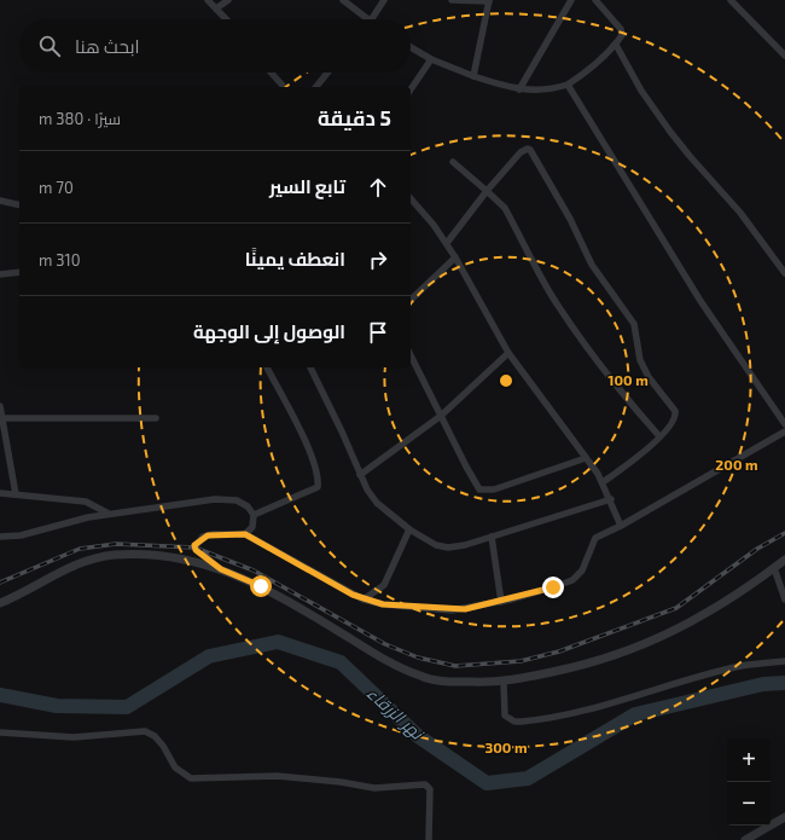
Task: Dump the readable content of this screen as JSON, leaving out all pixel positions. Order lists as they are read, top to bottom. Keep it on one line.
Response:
{"water":["نهر الزرقاء"],"page":{"search":"ابحث هنا","heading":["5 دقيقة","سيرًا · 380 m"],"list":[["تابع السير","70 m"],["انعطف يمينًا","310 m"],"الوصول إلى الوجهة"],"map_buttons":["+","−"]},"rings":["100 m","200 m","300 m"]}
